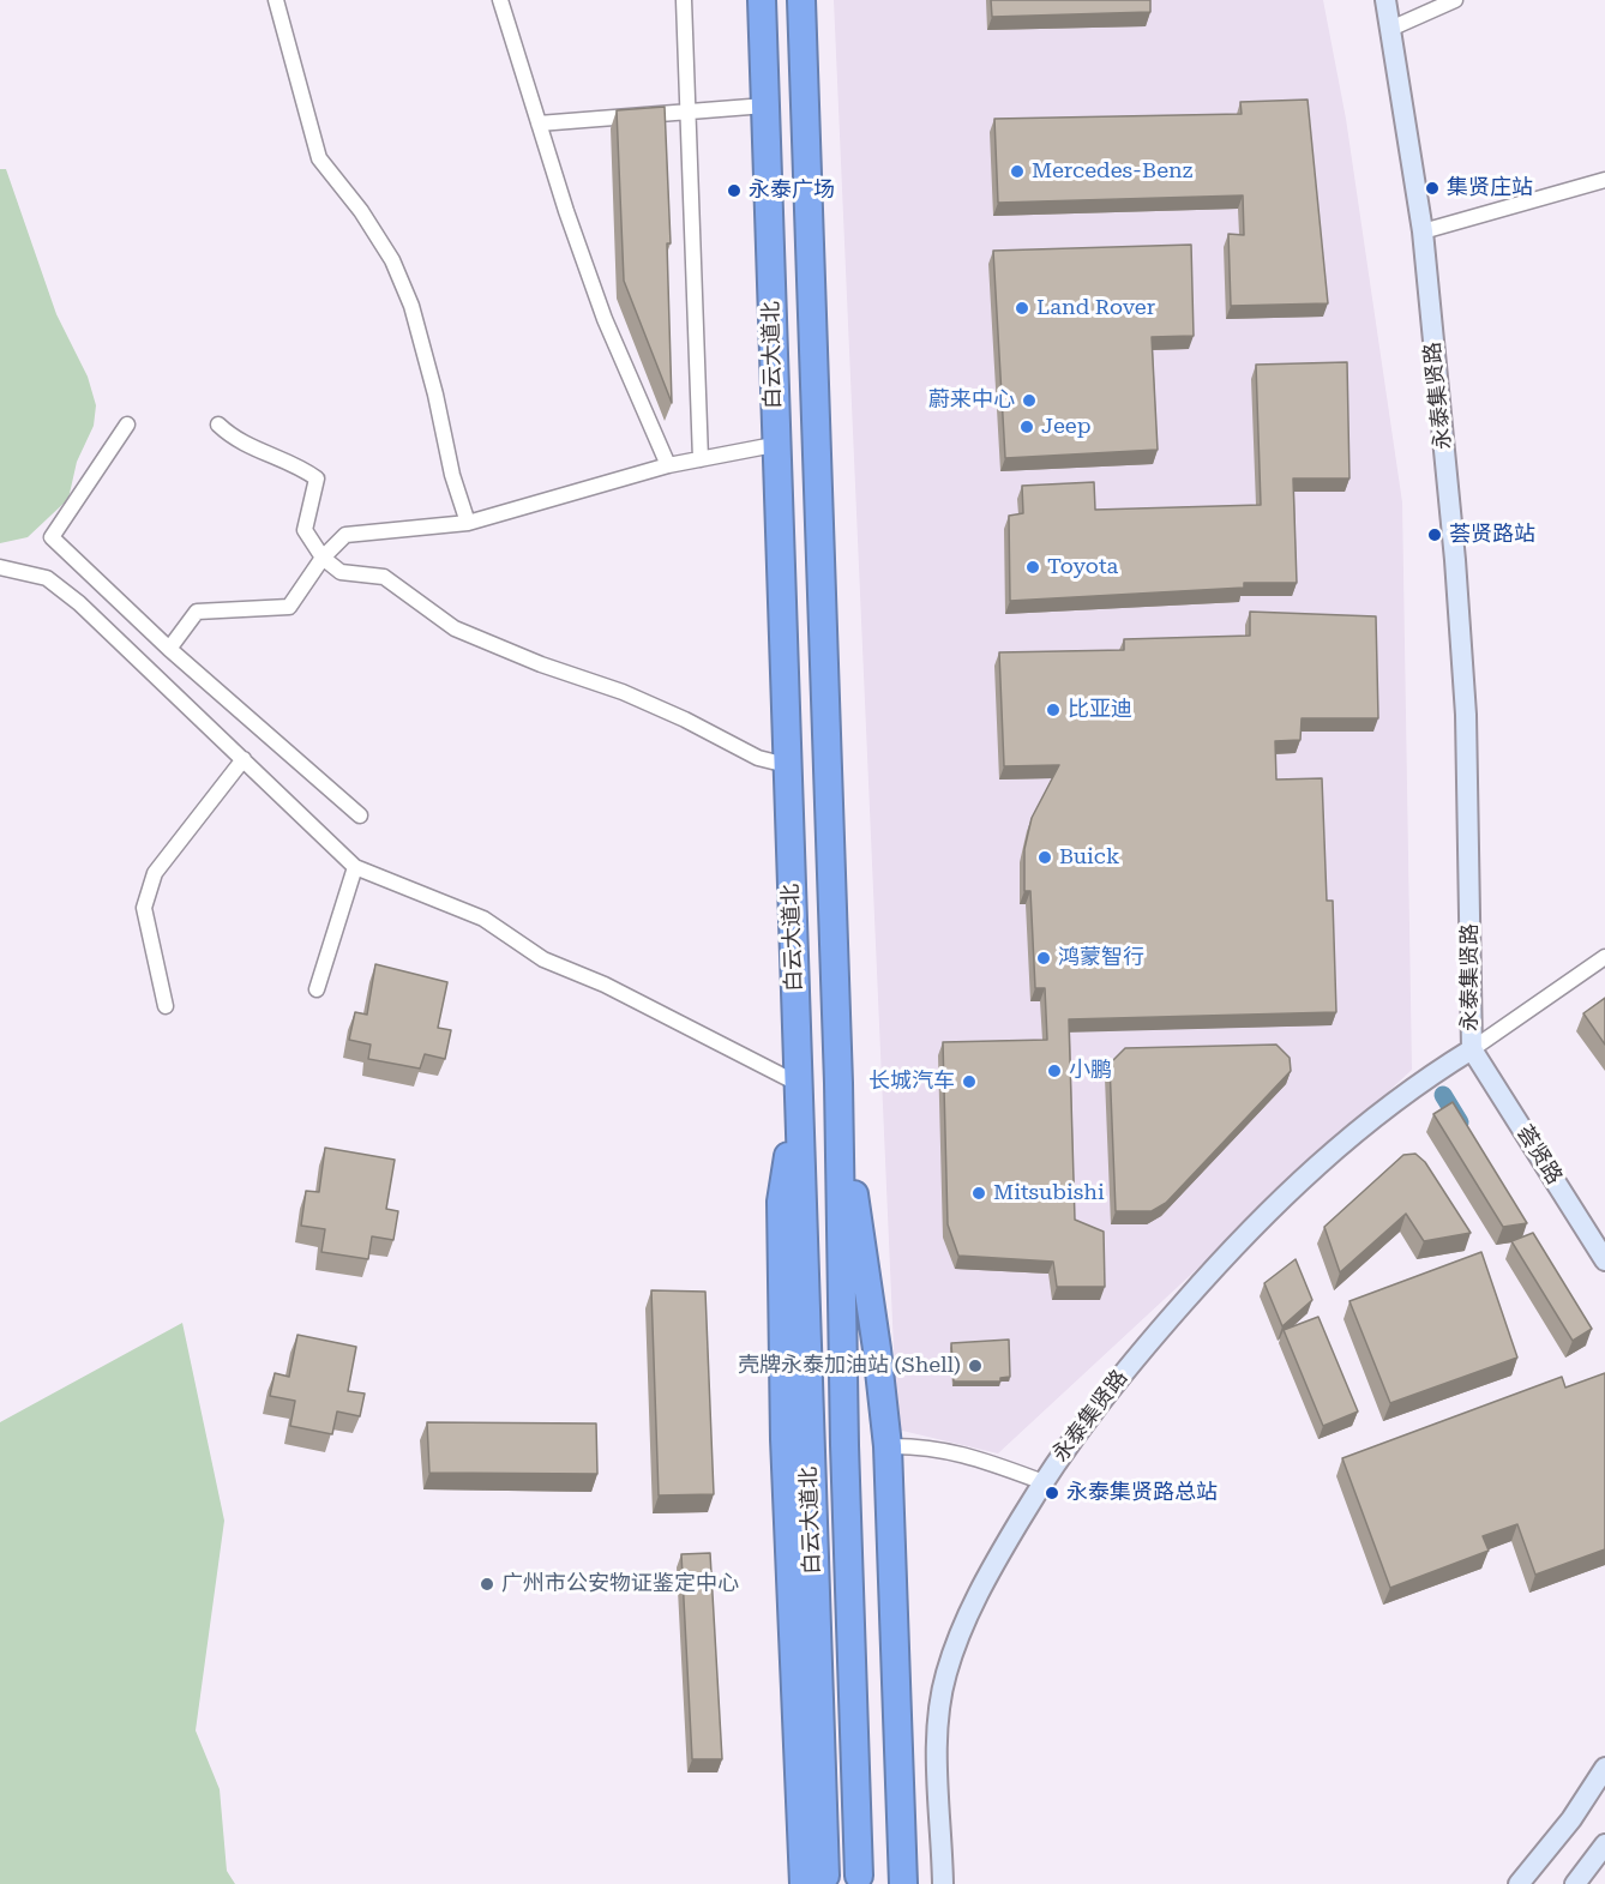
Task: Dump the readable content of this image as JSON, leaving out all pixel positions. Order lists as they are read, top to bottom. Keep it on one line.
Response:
{"streets":{"highway":["白云大道北"],"street":["永泰集贤路","荟贤路"]},"crossings":[["永泰集贤路","荟贤路"]],"places":["Mercedes-Benz","集贤庄站","永泰广场","Land Rover","蔚来中心","Jeep","荟贤路站","Toyota","比亚迪","Buick","鸿蒙智行","小鹏","长城汽车","Mitsubishi","壳牌永泰加油站 (Shell)","永泰集贤路总站","广州市公安物证鉴定中心"]}
